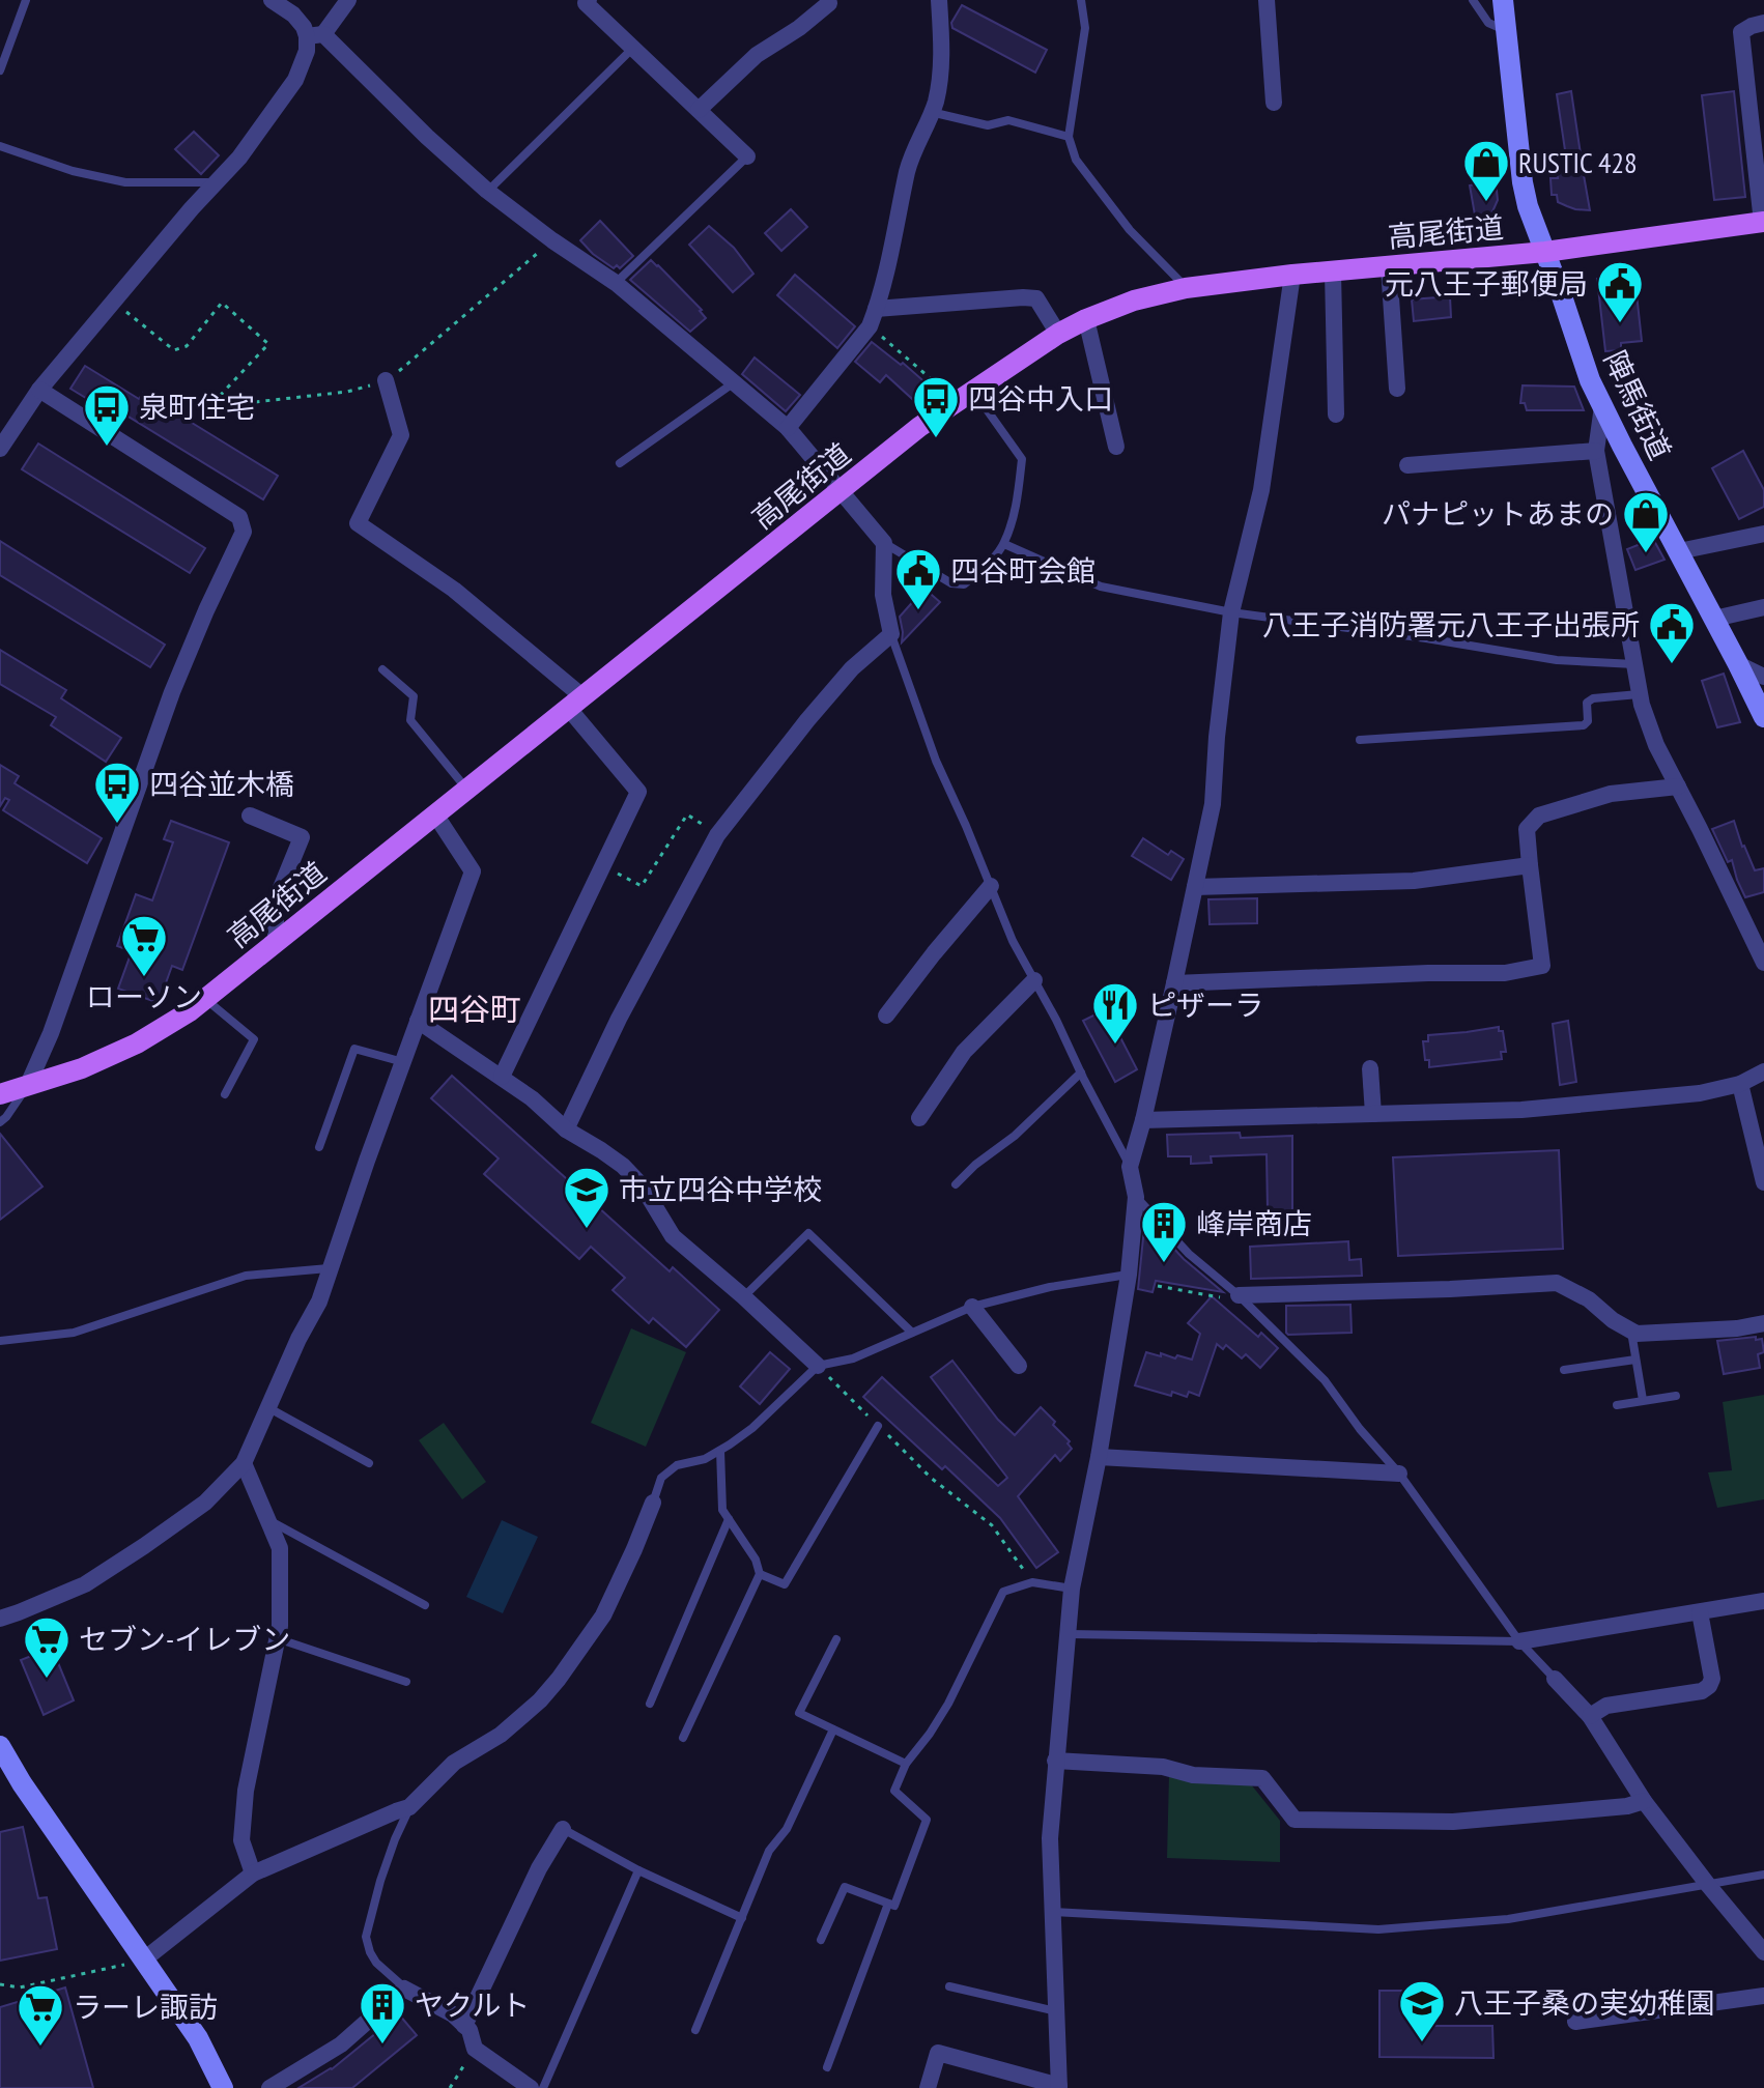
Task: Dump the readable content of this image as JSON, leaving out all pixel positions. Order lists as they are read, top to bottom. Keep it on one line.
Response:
{"streets":{"main road":["高尾街道","陣馬街道"]},"crossings":[["高尾街道","陣馬街道"]],"districts":["四谷町"],"places":{"shop":["RUSTIC 428","パナピットあまの"],"public building":["元八王子郵便局","四谷町会館","八王子消防署元八王子出張所"],"bus stop":["四谷中入口","泉町住宅","四谷並木橋"],"supermarket":["ローソン","セブン-イレブン","ラーレ諏訪"],"restaurant":["ピザーラ"],"school or university":["市立四谷中学校","八王子桑の実幼稚園"],"building":["峰岸商店","ヤクルト"]}}
